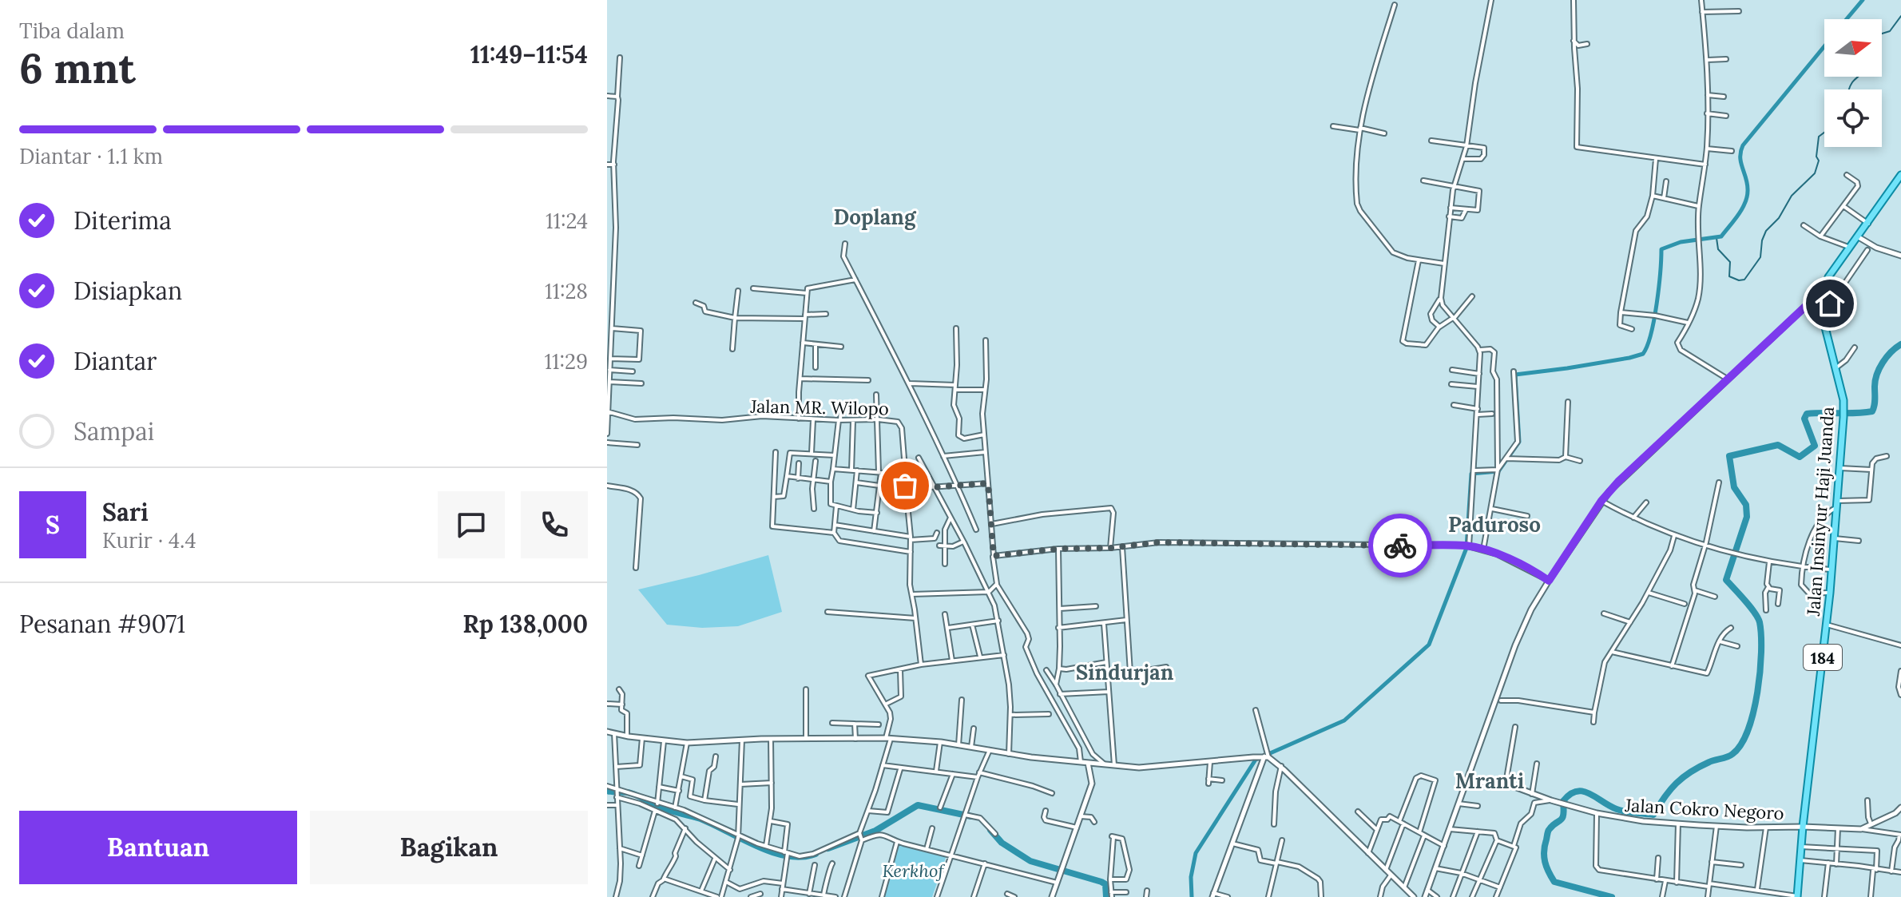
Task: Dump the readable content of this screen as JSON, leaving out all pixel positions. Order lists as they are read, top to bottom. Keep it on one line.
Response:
{"streets":{"main road":["Jalan Insinyur Haji Juanda","184"],"street":["Jalan MR. Wilopo","Jalan Cokro Negoro"]},"crossings":[["Jalan Insinyur Haji Juanda","184"],["Jalan Insinyur Haji Juanda","Jalan Cokro Negoro"]],"districts":["Doplang","Paduroso","Sindurjan","Mranti"],"parks":["Kerkhof"],"north":"right","page":{"heading":["6 mnt","Tiba dalam","11:49–11:54"],"panel":["Sari","Kurir · 4.4","Pesanan #9071","Rp 138,000"],"bar":"Diantar · 1.1 km","list":[["Diterima","11:24"],["Disiapkan","11:28"],["Diantar","11:29"],"Sampai"],"round":"S","buttons":["Bantuan","Bagikan"]}}
